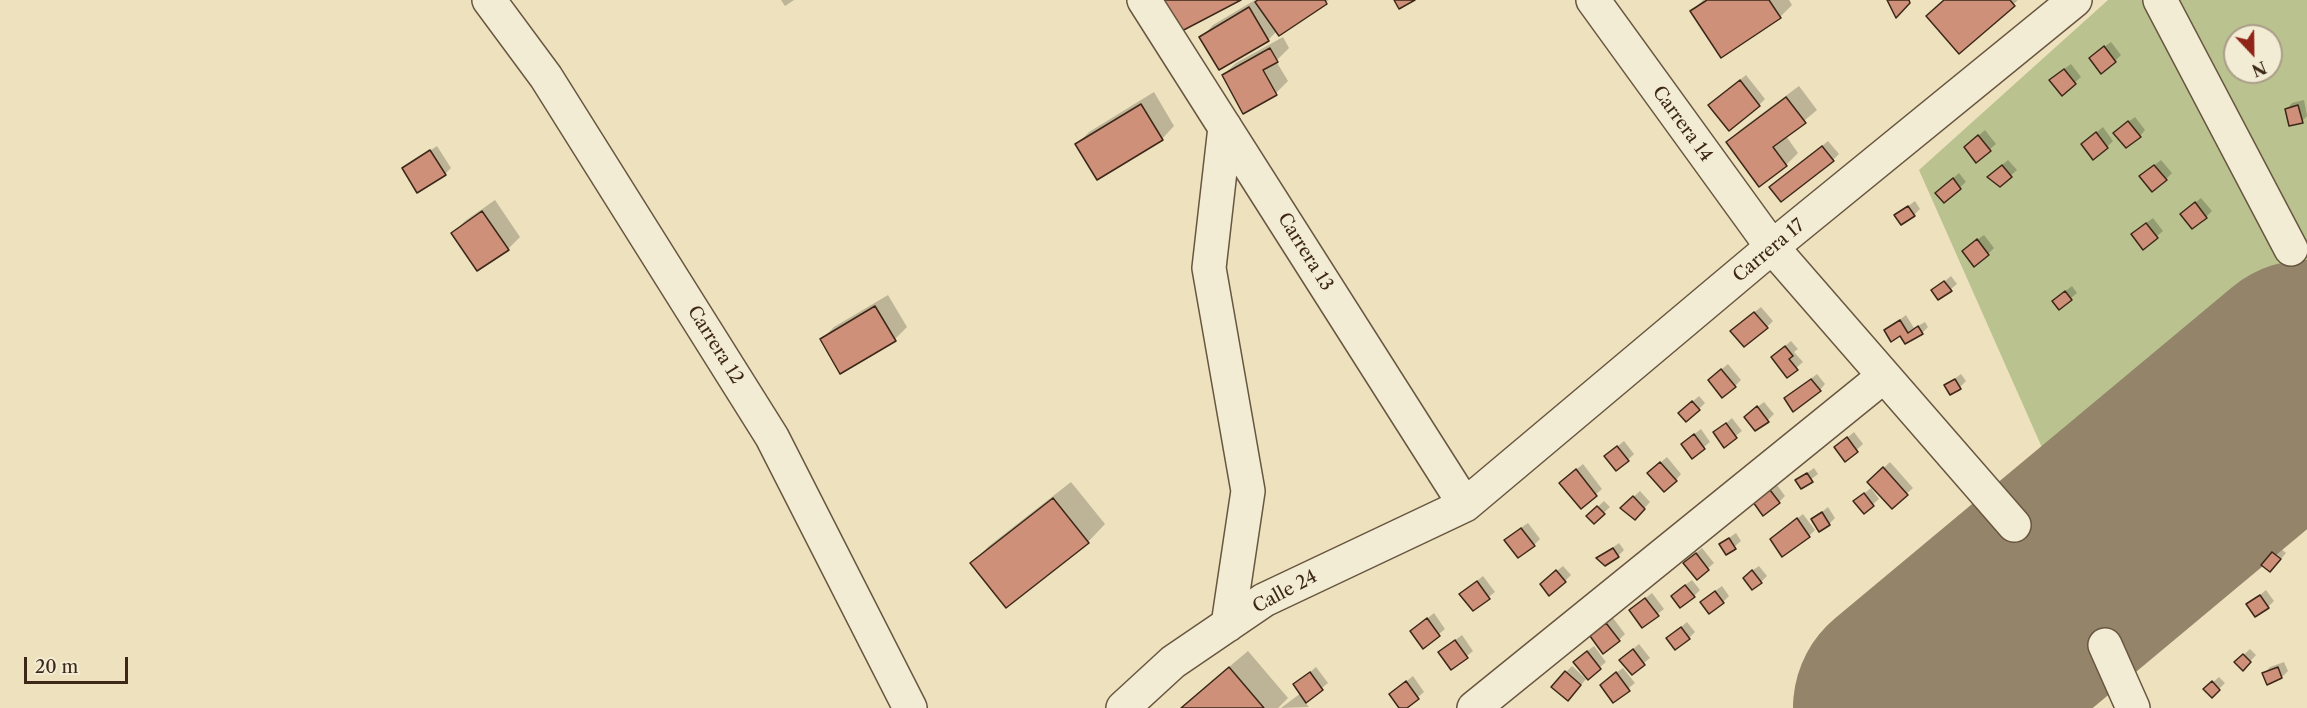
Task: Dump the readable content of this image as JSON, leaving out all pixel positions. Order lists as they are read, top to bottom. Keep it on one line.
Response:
{"streets":{"street":["Carrera 14","Carrera 17","Carrera 13","Carrera 12","Calle 24"]},"crossings":[["Carrera 14","Carrera 17"],["Carrera 17","Carrera 13"],["Carrera 17","Calle 24"],["Carrera 13","Calle 24"]],"scale_bar":"20 m","north":"bottom"}
